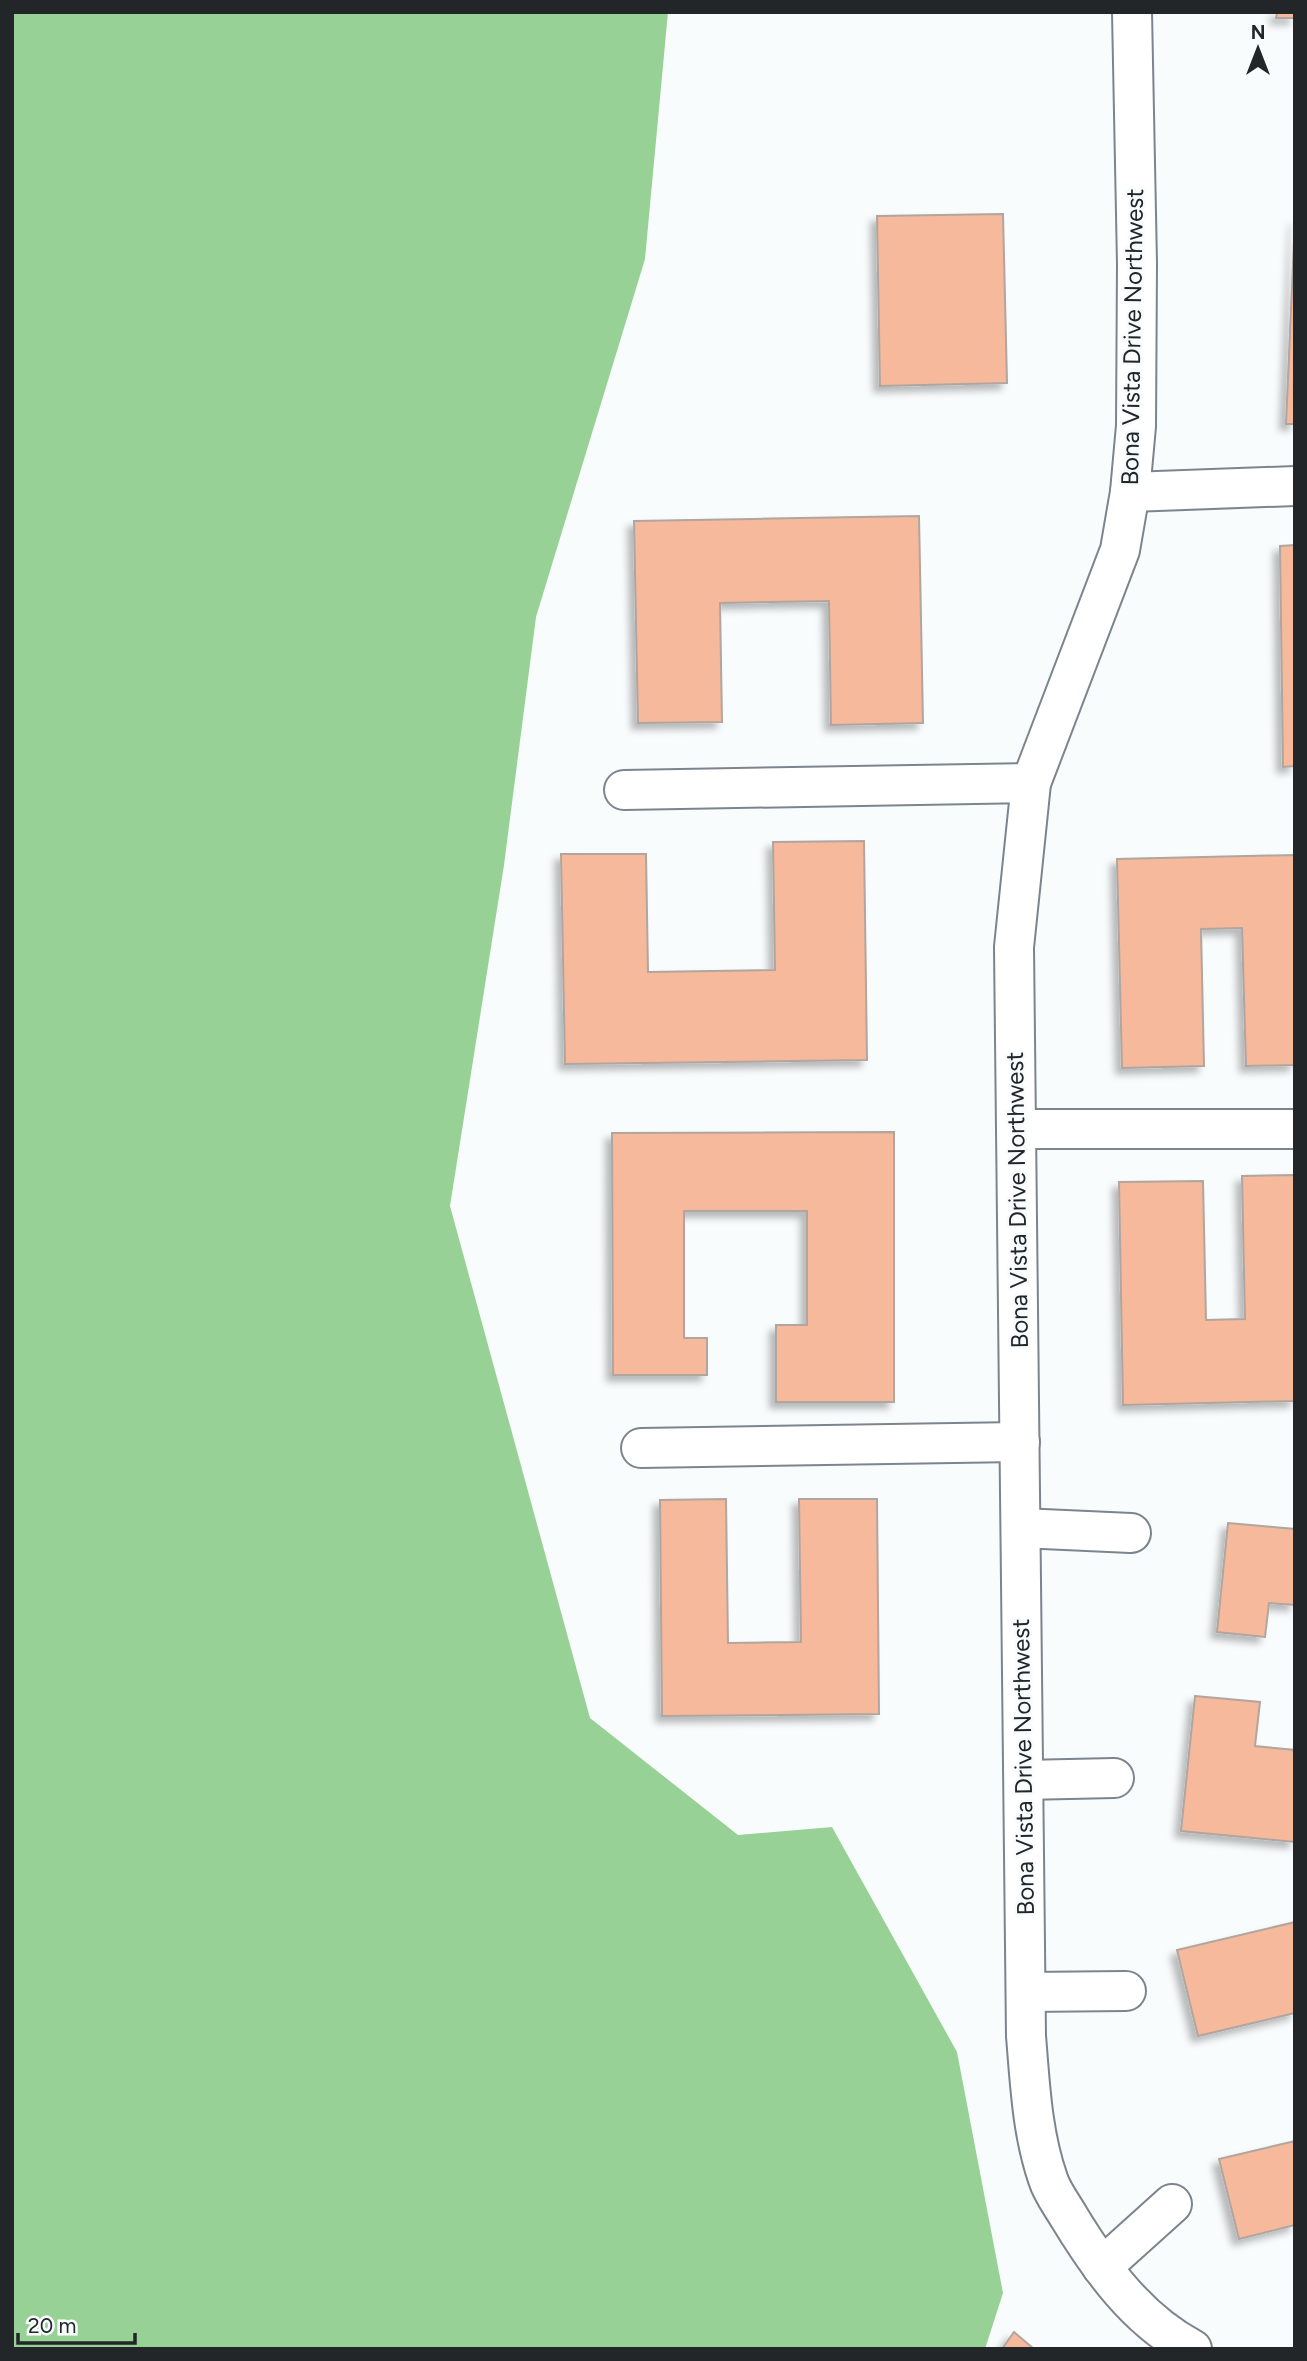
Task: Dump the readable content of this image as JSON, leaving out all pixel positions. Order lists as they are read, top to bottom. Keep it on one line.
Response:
{"streets":{"street":["Bona Vista Drive Northwest"]},"scale_bar":"20 m","north":"top"}
